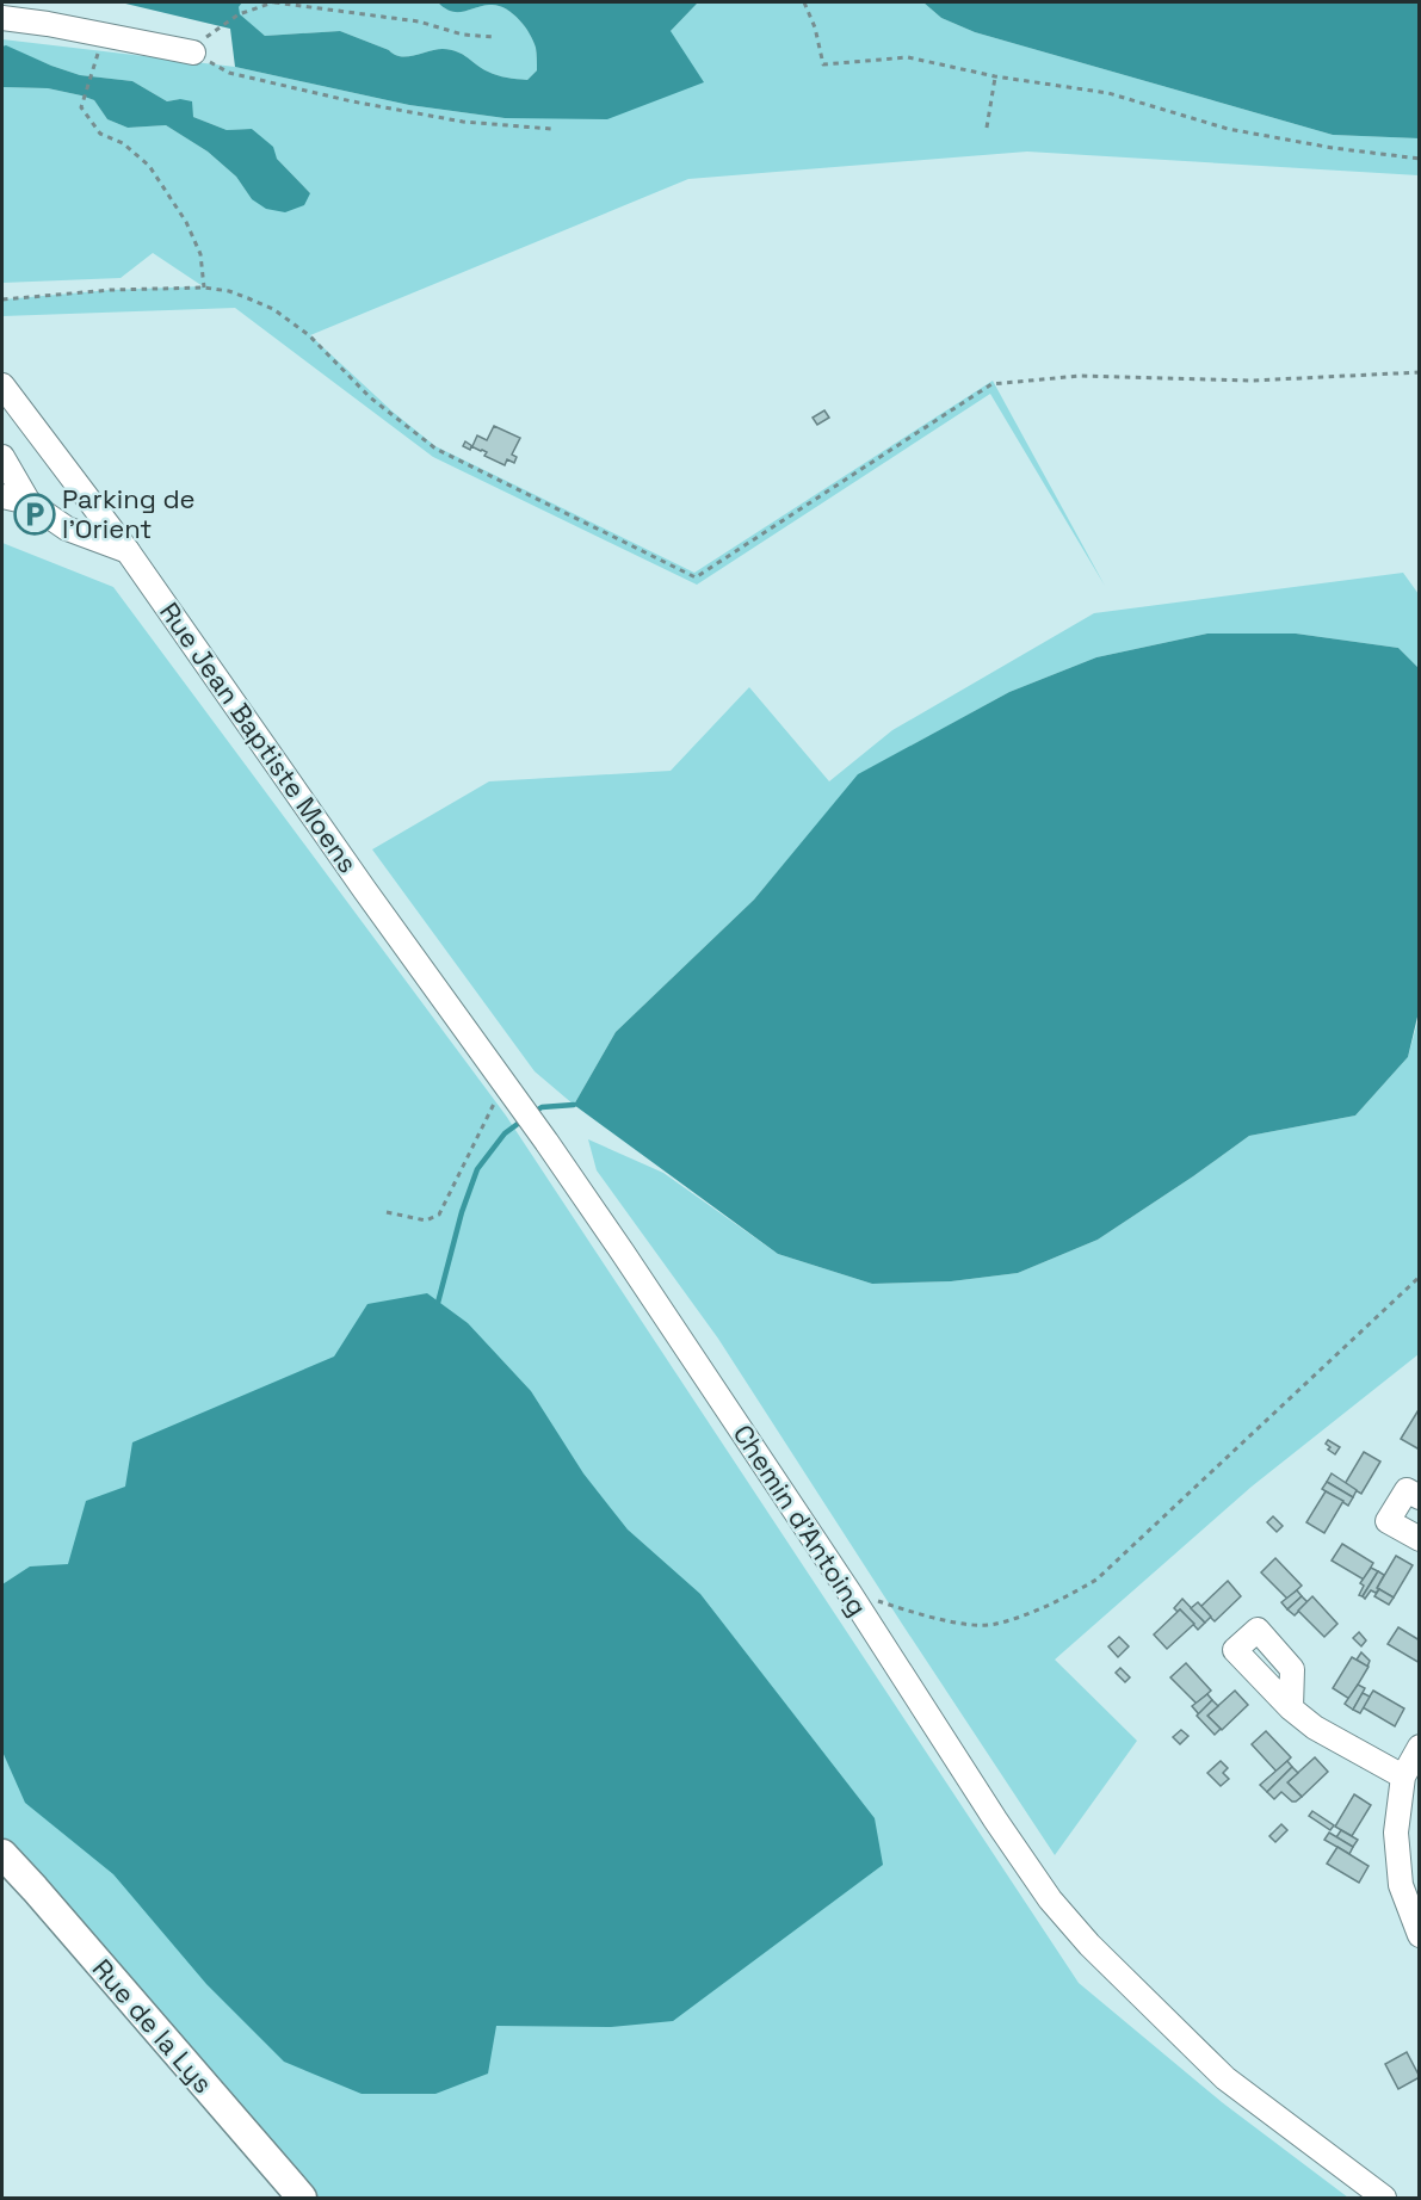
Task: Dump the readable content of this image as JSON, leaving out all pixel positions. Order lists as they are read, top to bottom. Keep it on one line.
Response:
{"streets":{"main road":["Rue de la Lys"],"street":["Rue Jean Baptiste Moens","Chemin d'Antoing"]},"crossings":[["Rue Jean Baptiste Moens","Chemin d'Antoing"]],"places":{"parking":["Parking de l'Orient"]}}
